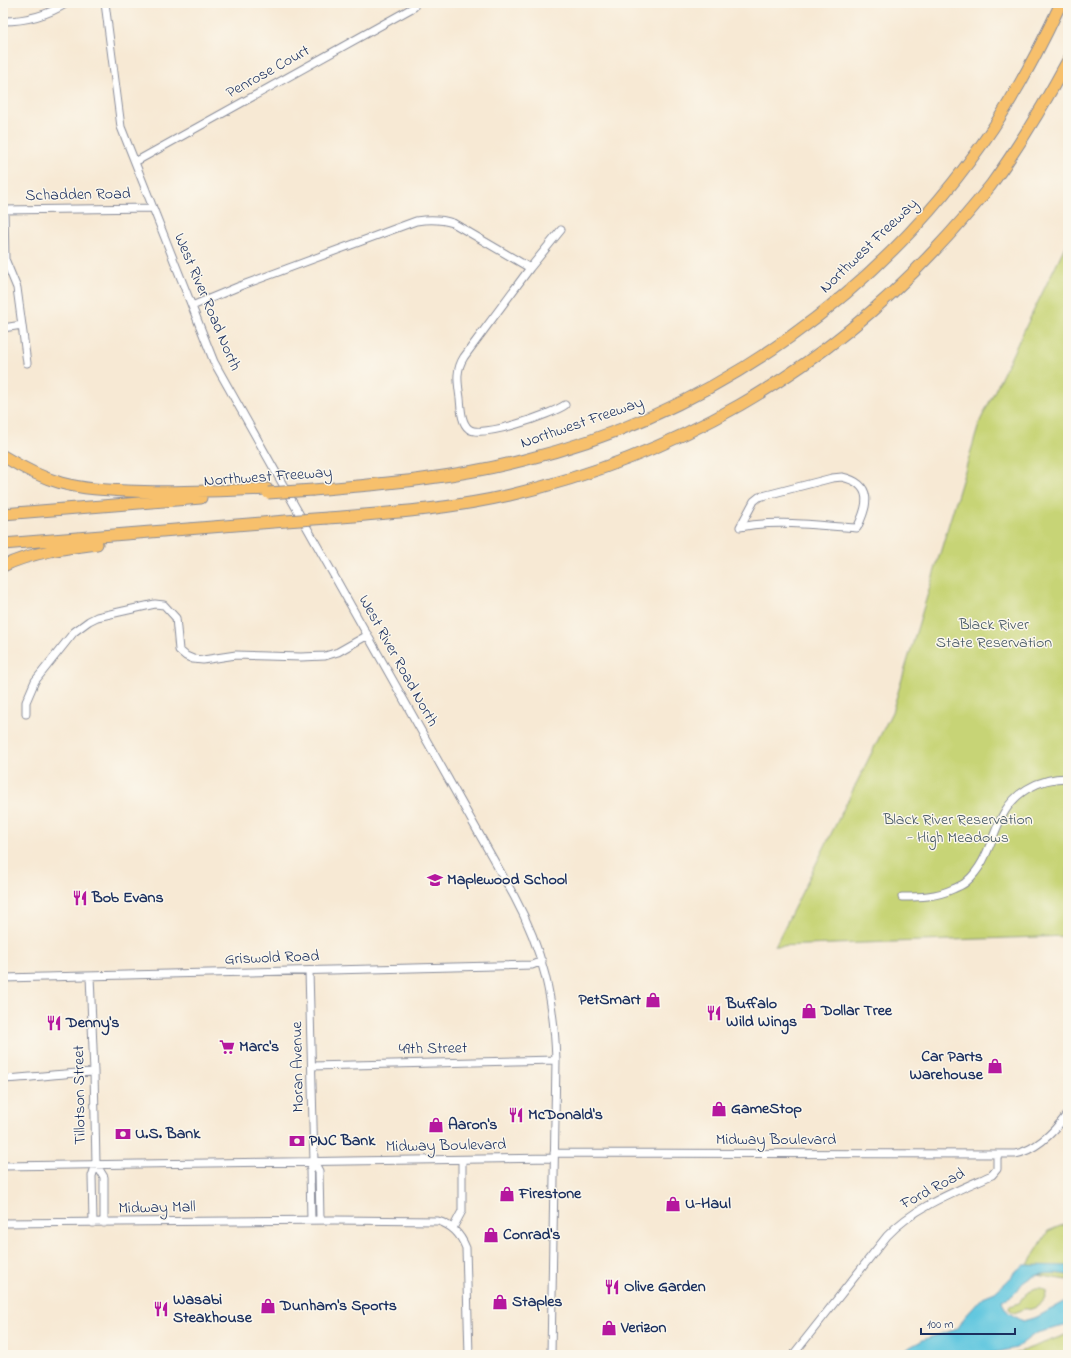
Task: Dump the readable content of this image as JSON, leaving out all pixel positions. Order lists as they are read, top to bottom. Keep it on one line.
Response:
{"streets":{"highway":["Northwest Freeway"],"street":["Penrose Court","Schadden Road","West River Road North","Griswold Road","49th Street","Moran Avenue","Tillotson Street","Midway Boulevard","Ford Road","Midway Mall"]},"crossings":[["Penrose Court","West River Road North"],["Schadden Road","West River Road North"],["West River Road North","Griswold Road"],["West River Road North","49th Street"],["West River Road North","Midway Boulevard"],["Griswold Road","Moran Avenue"],["Griswold Road","Tillotson Street"],["49th Street","Moran Avenue"],["Moran Avenue","Midway Boulevard"],["Moran Avenue","Midway Mall"],["Tillotson Street","Midway Boulevard"],["Tillotson Street","Midway Mall"],["Midway Boulevard","Ford Road"]],"parks":["Black River State Reservation","Black River Reservation - High Meadows"],"places":{"school or university":["Maplewood School"],"restaurant":["Bob Evans","Buffalo Wild Wings","Denny's","McDonald's","Olive Garden","Wasabi Steakhouse"],"shop":["PetSmart","Dollar Tree","Car Parts Warehouse","GameStop","Aaron's","Firestone","U-Haul","Conrad's","Staples","Dunham's Sports","Verizon"],"supermarket":["Marc's"],"bank":["U.S. Bank","PNC Bank"]},"scale_bar":"100 m"}
